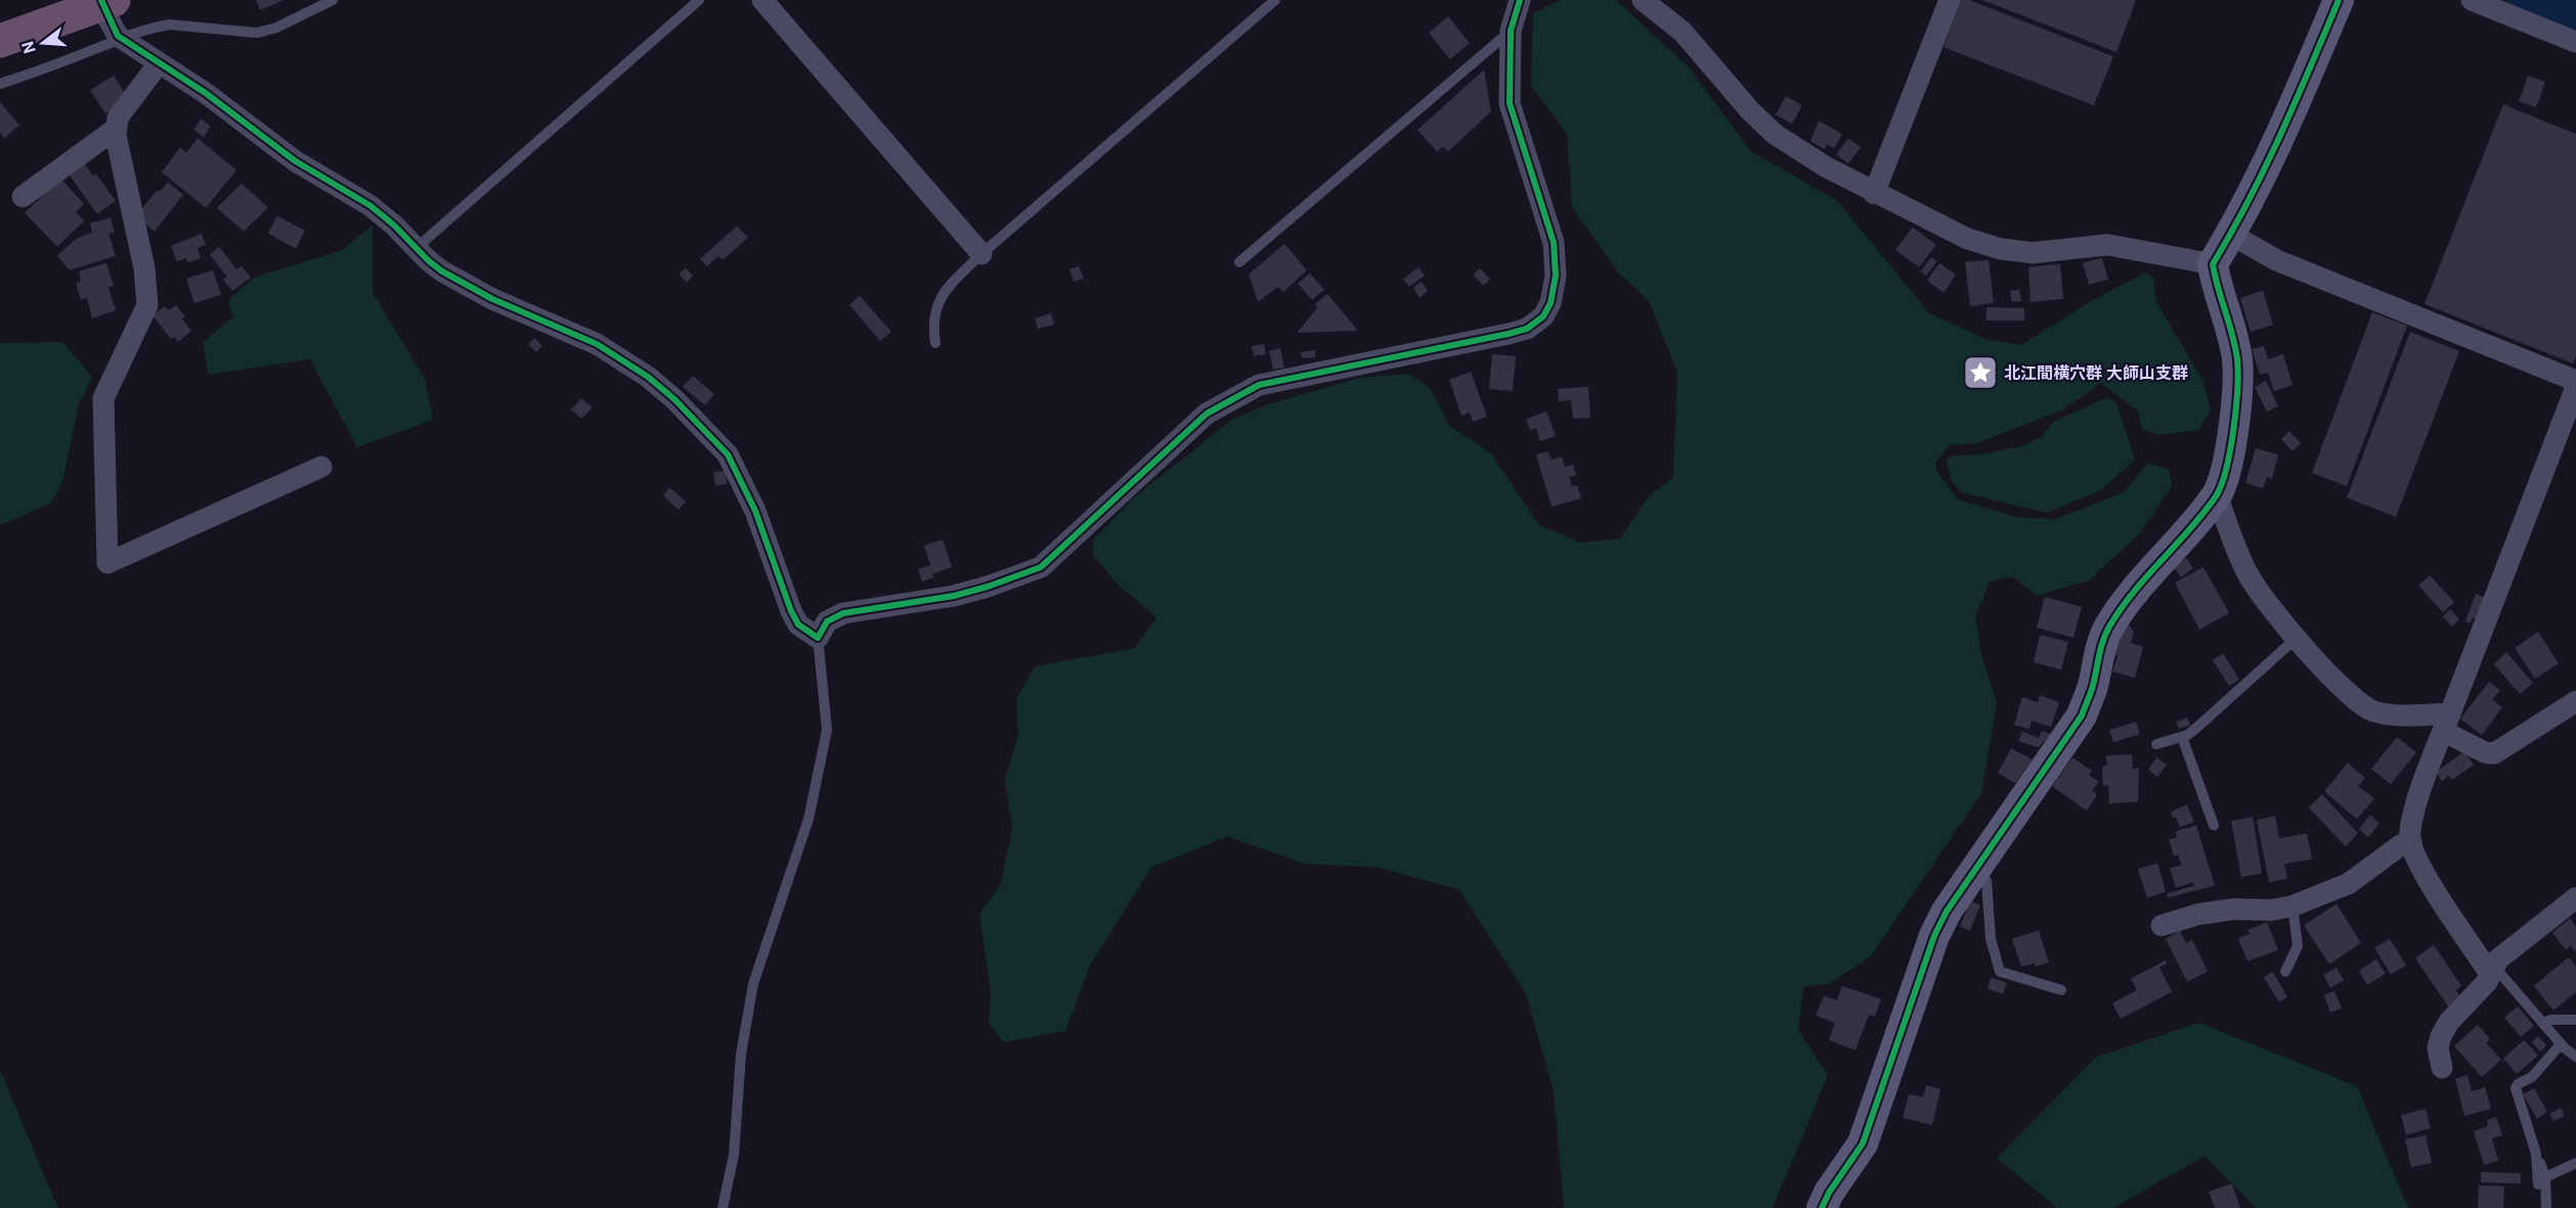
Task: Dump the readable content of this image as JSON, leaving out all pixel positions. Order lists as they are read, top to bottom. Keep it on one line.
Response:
{"places":{"place":["北江間横穴群 大師山支群"]},"north":"left"}
